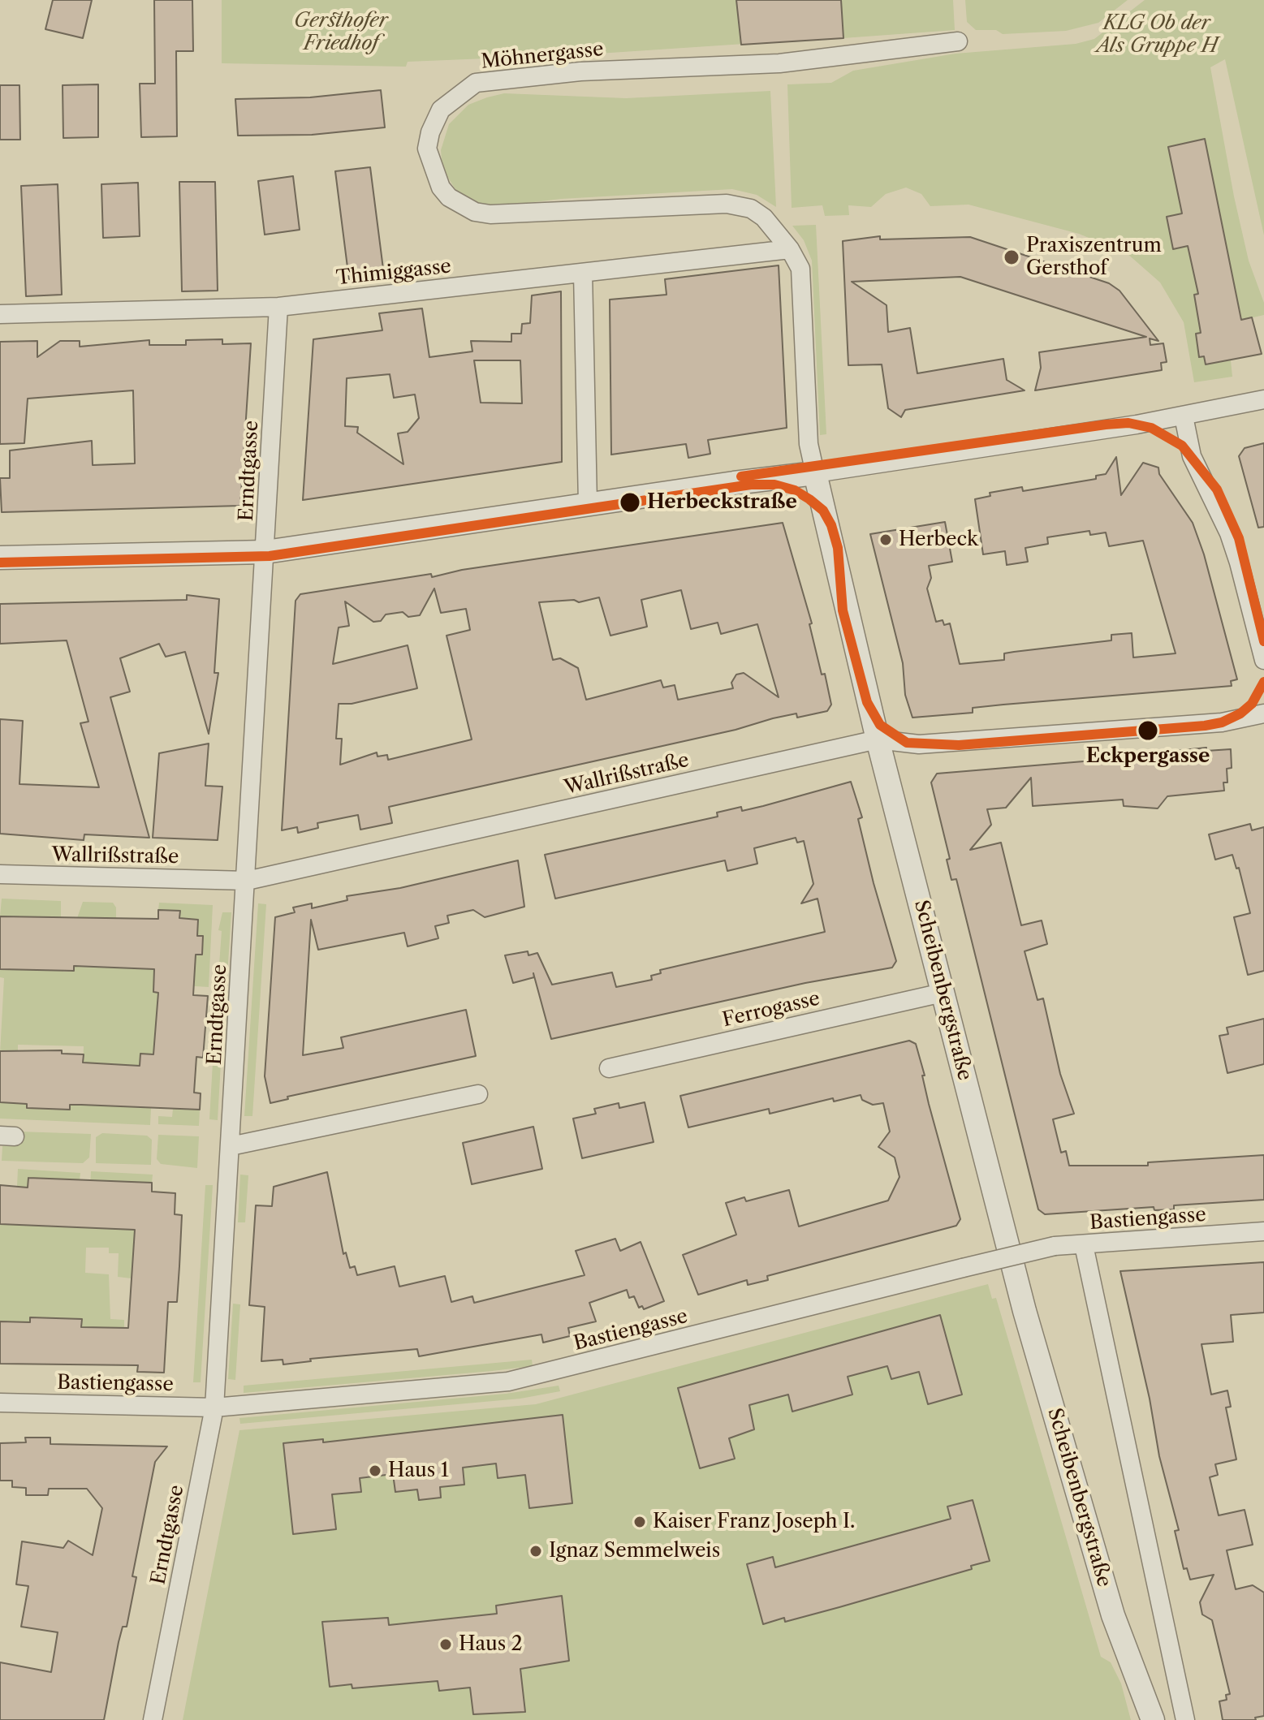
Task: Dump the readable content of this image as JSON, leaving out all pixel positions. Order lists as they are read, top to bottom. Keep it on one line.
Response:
{"streets":{"street":["Möhnergasse","Thimiggasse","Erndtgasse","Wallrißstraße","Scheibenbergstraße","Ferrogasse","Bastiengasse"]},"crossings":[["Möhnergasse","Thimiggasse"],["Möhnergasse","Scheibenbergstraße"],["Thimiggasse","Erndtgasse"],["Thimiggasse","Scheibenbergstraße"],["Erndtgasse","Wallrißstraße"],["Erndtgasse","Bastiengasse"],["Wallrißstraße","Scheibenbergstraße"],["Scheibenbergstraße","Ferrogasse"]],"parks":["Gersthofer Friedhof","KLG Ob der Als Gruppe H"],"places":["Praxiszentrum Gersthof","Herbeckstraße","Herbeck","Eckpergasse","Haus 1","Kaiser Franz Joseph I.","Ignaz Semmelweis","Haus 2"]}
